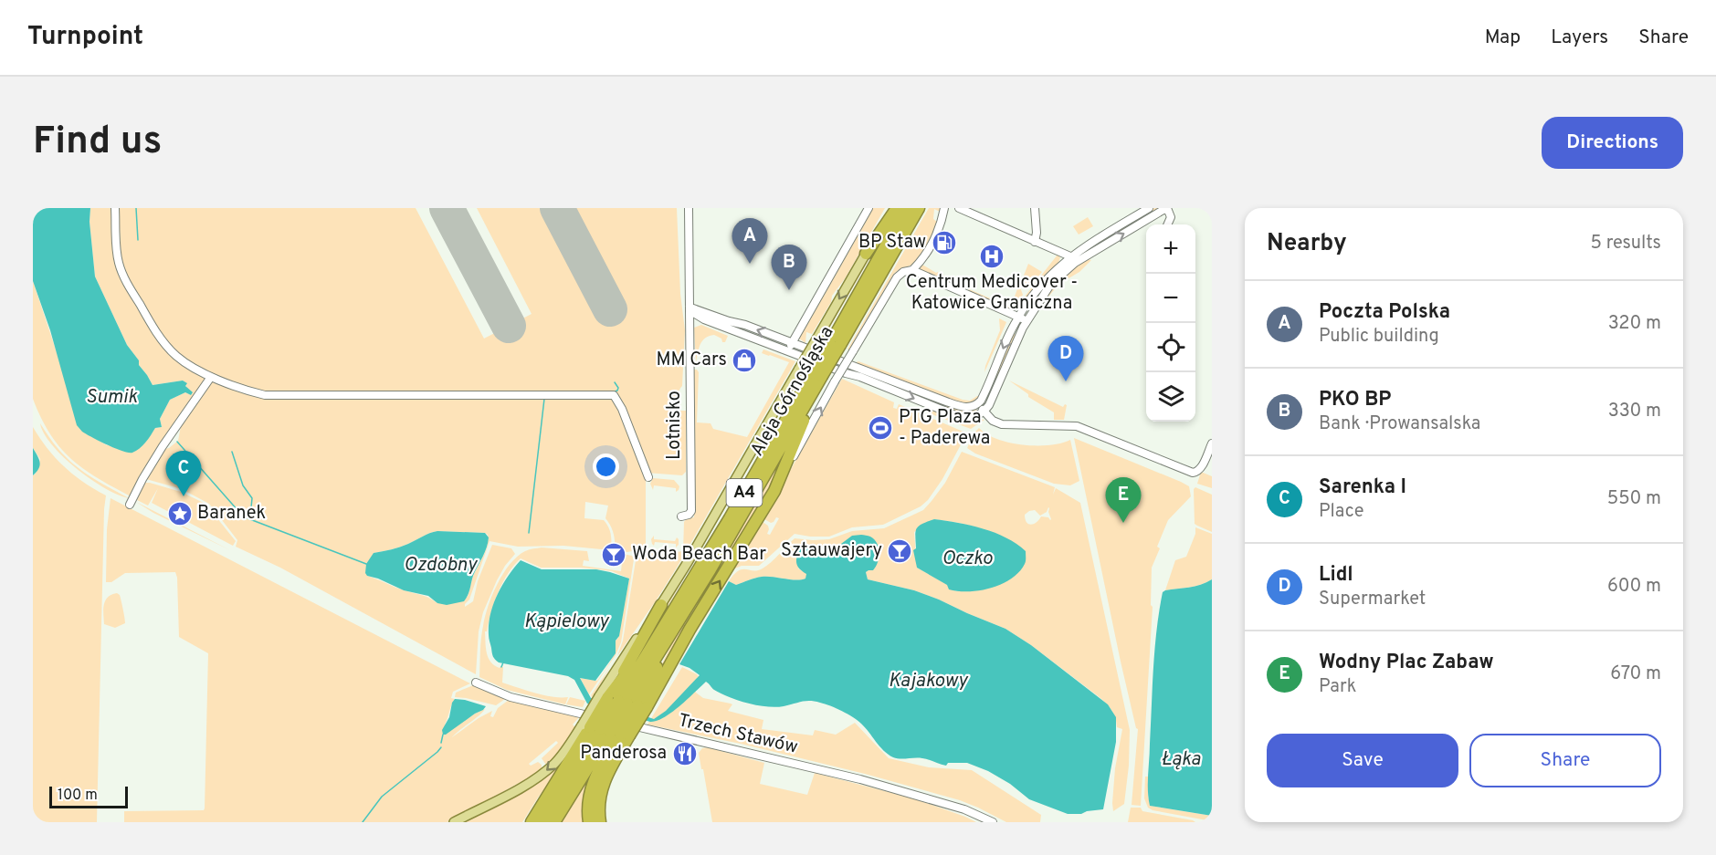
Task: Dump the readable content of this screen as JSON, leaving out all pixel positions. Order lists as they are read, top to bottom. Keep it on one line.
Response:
{"streets":{"highway":["Aleja Górnośląska","A4"],"street":["Lotnisko","Trzech Stawów"]},"crossings":[["Aleja Górnośląska","A4"]],"water":["Sumik","Oczko","Ozdobny","Kąpielowy","Kajakowy","Łąka"],"places":{"fuel station":["BP Staw"],"hospital":["Centrum Medicover - Katowice Graniczna"],"shop":["MM Cars"],"sports":["PTG Plaza - Paderewa"],"place":["Baranek"],"bar":["Sztauwajery","Woda Beach Bar"],"restaurant":["Panderosa"]},"scale_bar":"100 m","page":{"header":"Turnpoint","nav":["Map","Layers","Share"],"buttons":["Directions",["Save","Share"]],"title":"Find us","heading":["Nearby","5 results"],"pins":["A","B","D","C","E"],"map_buttons":["+","−"],"list":[{"mark":"A","name":"Poczta Polska","note":"Public building","value":"320 m"},{"mark":"B","name":"PKO BP","note":"Bank · Prowansalska","value":"330 m"},{"mark":"C","name":"Sarenka I","note":"Place","value":"550 m"},{"mark":"D","name":"Lidl","note":"Supermarket","value":"600 m"},{"mark":"E","name":"Wodny Plac Zabaw","note":"Park","value":"670 m"}],"scale":"100 m"}}
